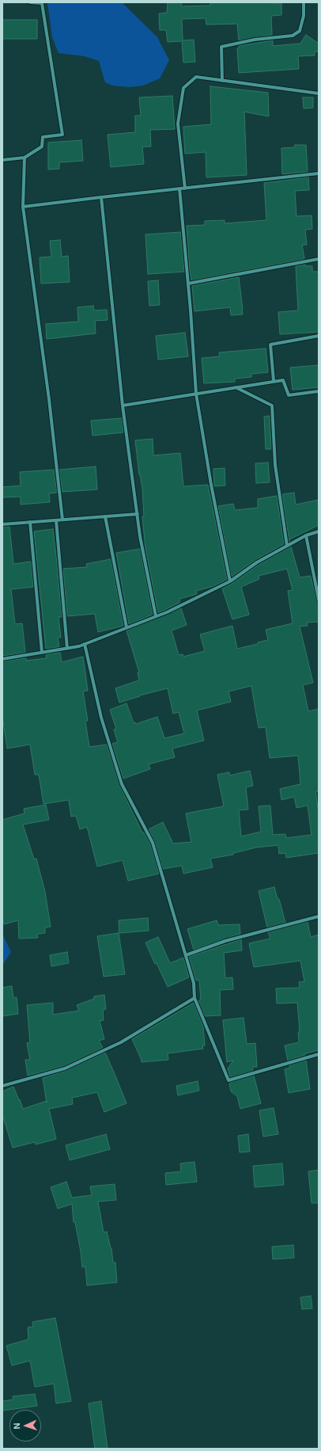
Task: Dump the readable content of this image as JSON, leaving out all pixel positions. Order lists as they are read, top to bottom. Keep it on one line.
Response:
{"north":"left"}
